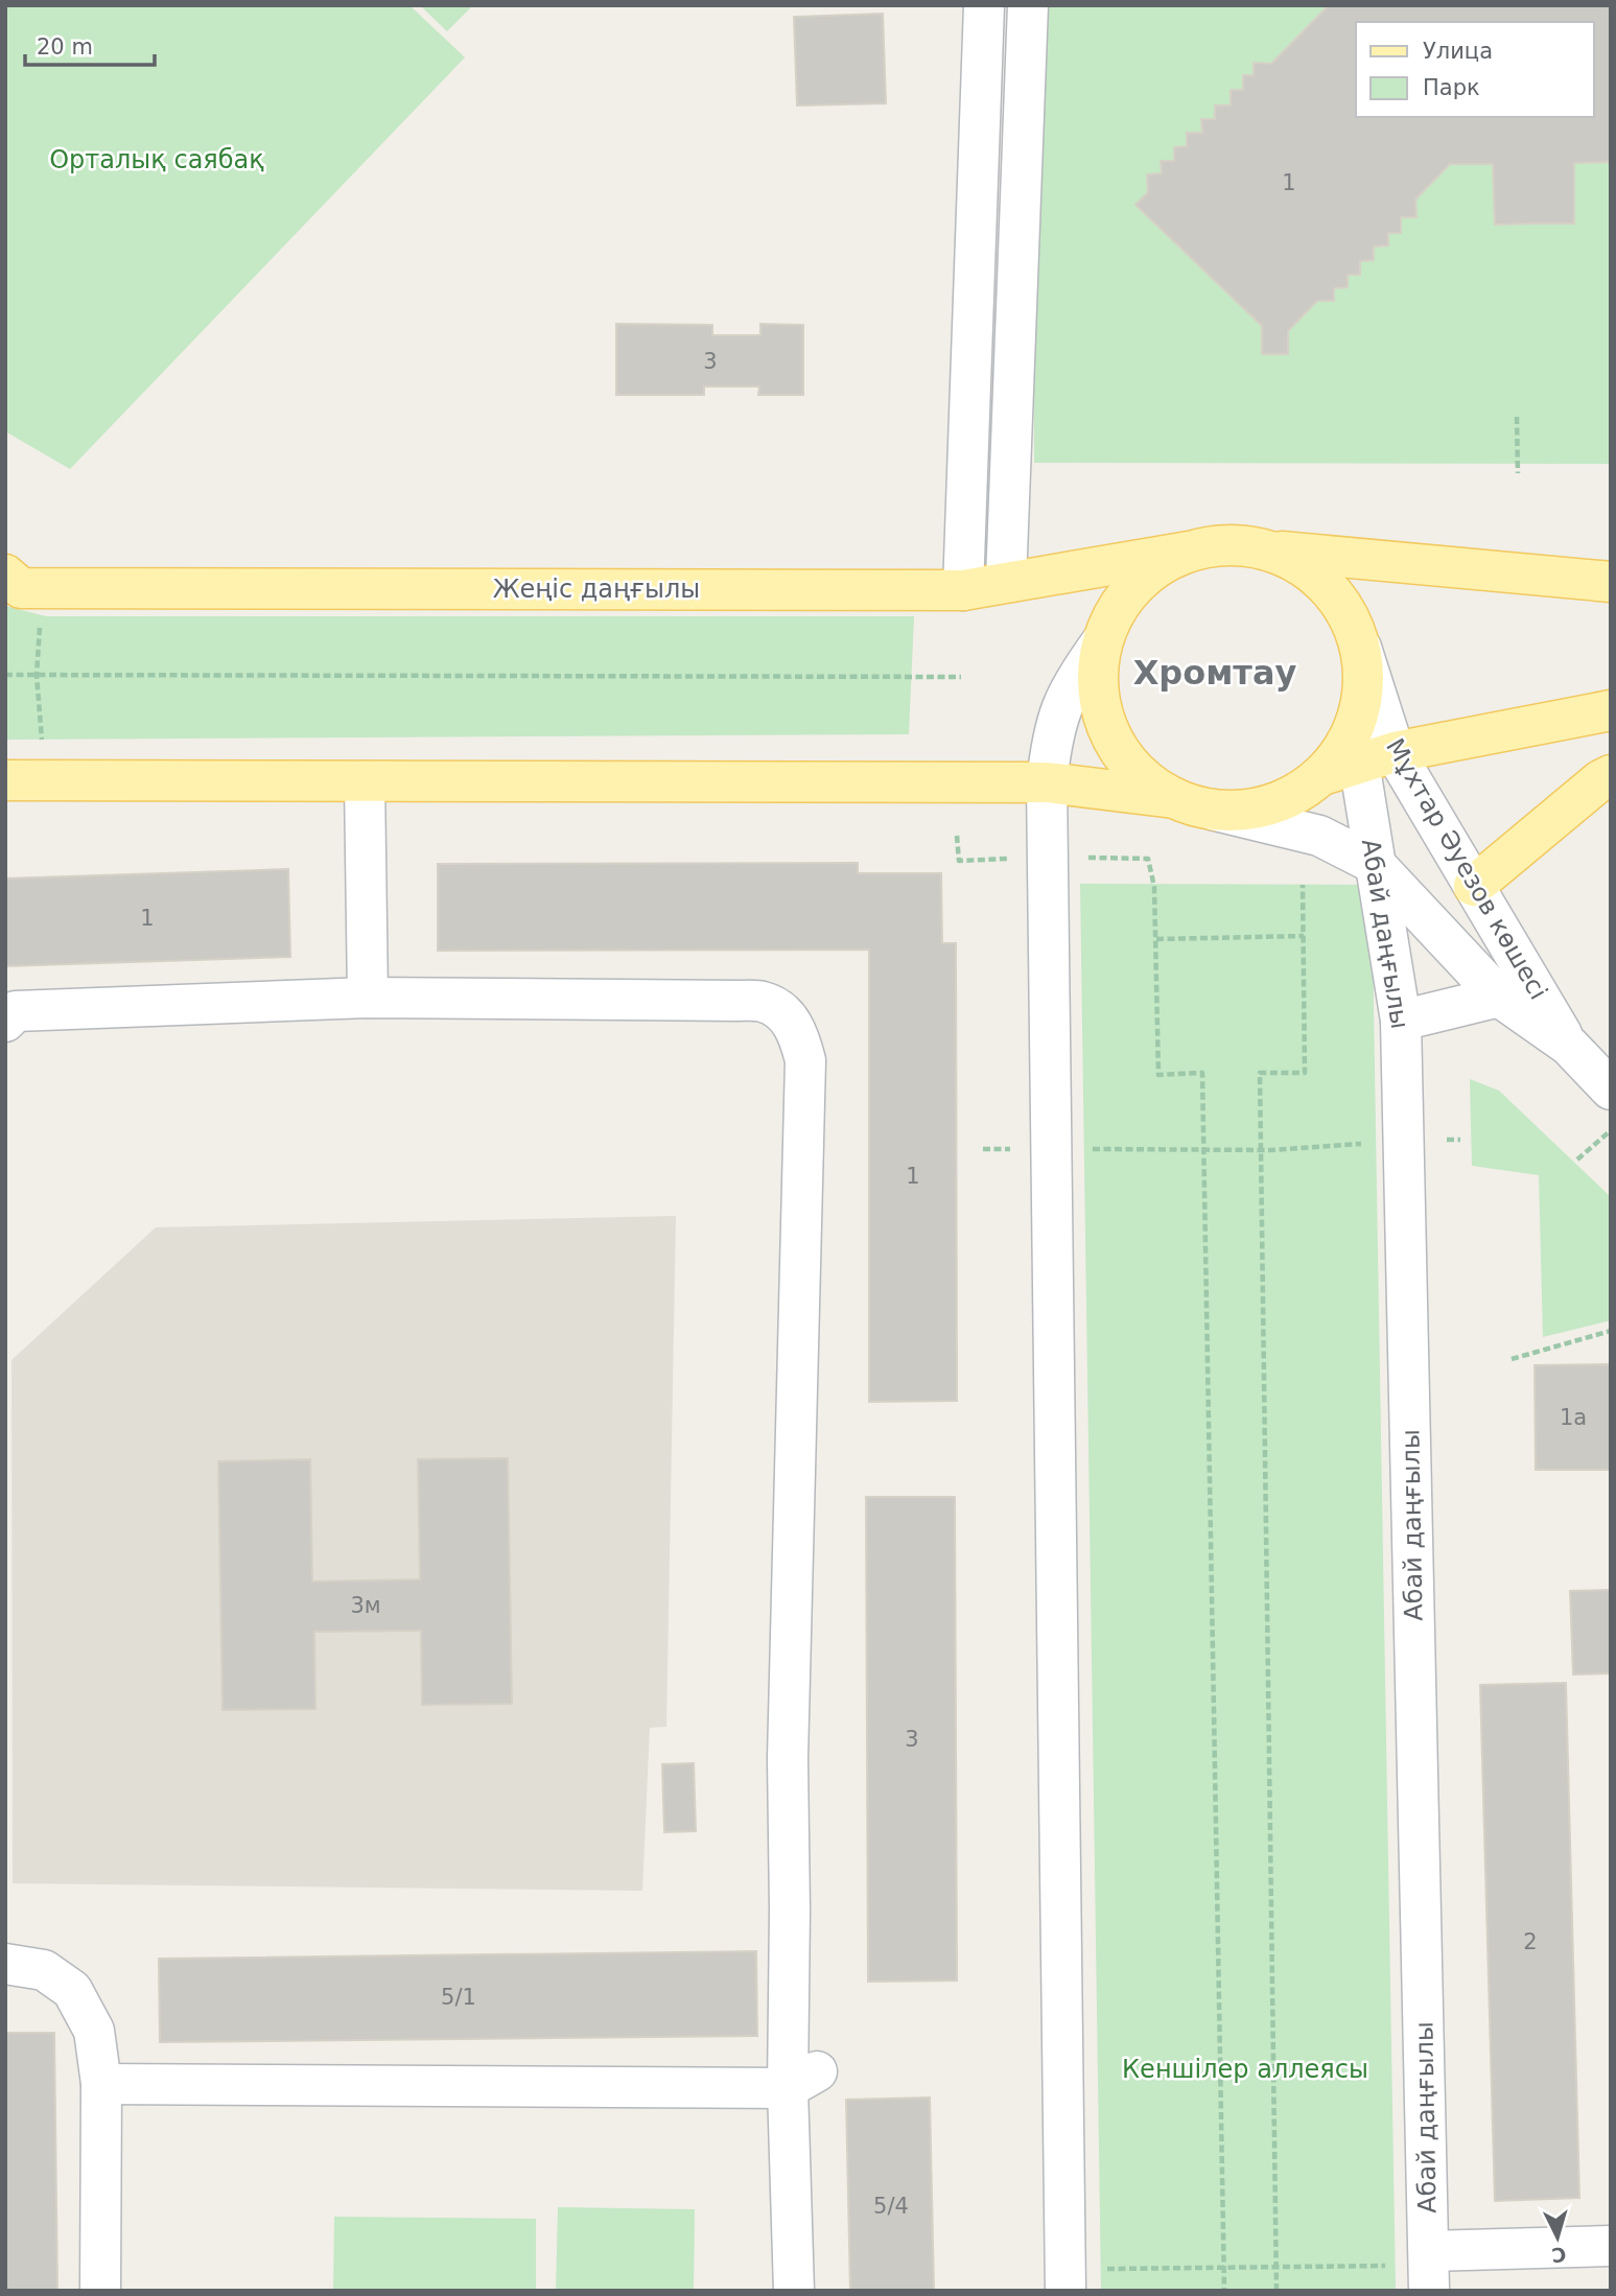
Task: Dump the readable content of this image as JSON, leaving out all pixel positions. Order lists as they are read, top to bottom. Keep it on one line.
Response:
{"streets":{"main road":["Жеңіс даңғылы"],"street":["Мұхтар Әуезов көшесі","Абай даңғылы"]},"crossings":[["Мұхтар Әуезов көшесі","Абай даңғылы"]],"districts":["Хромтау"],"parks":["Орталық саябақ","Кеншілер аллеясы"],"house_numbers":["1","3","1","1","1а","3м","3","2","5/1","5/4"],"legend":["Улица","Парк"],"scale_bar":"20 m","north":"bottom"}
